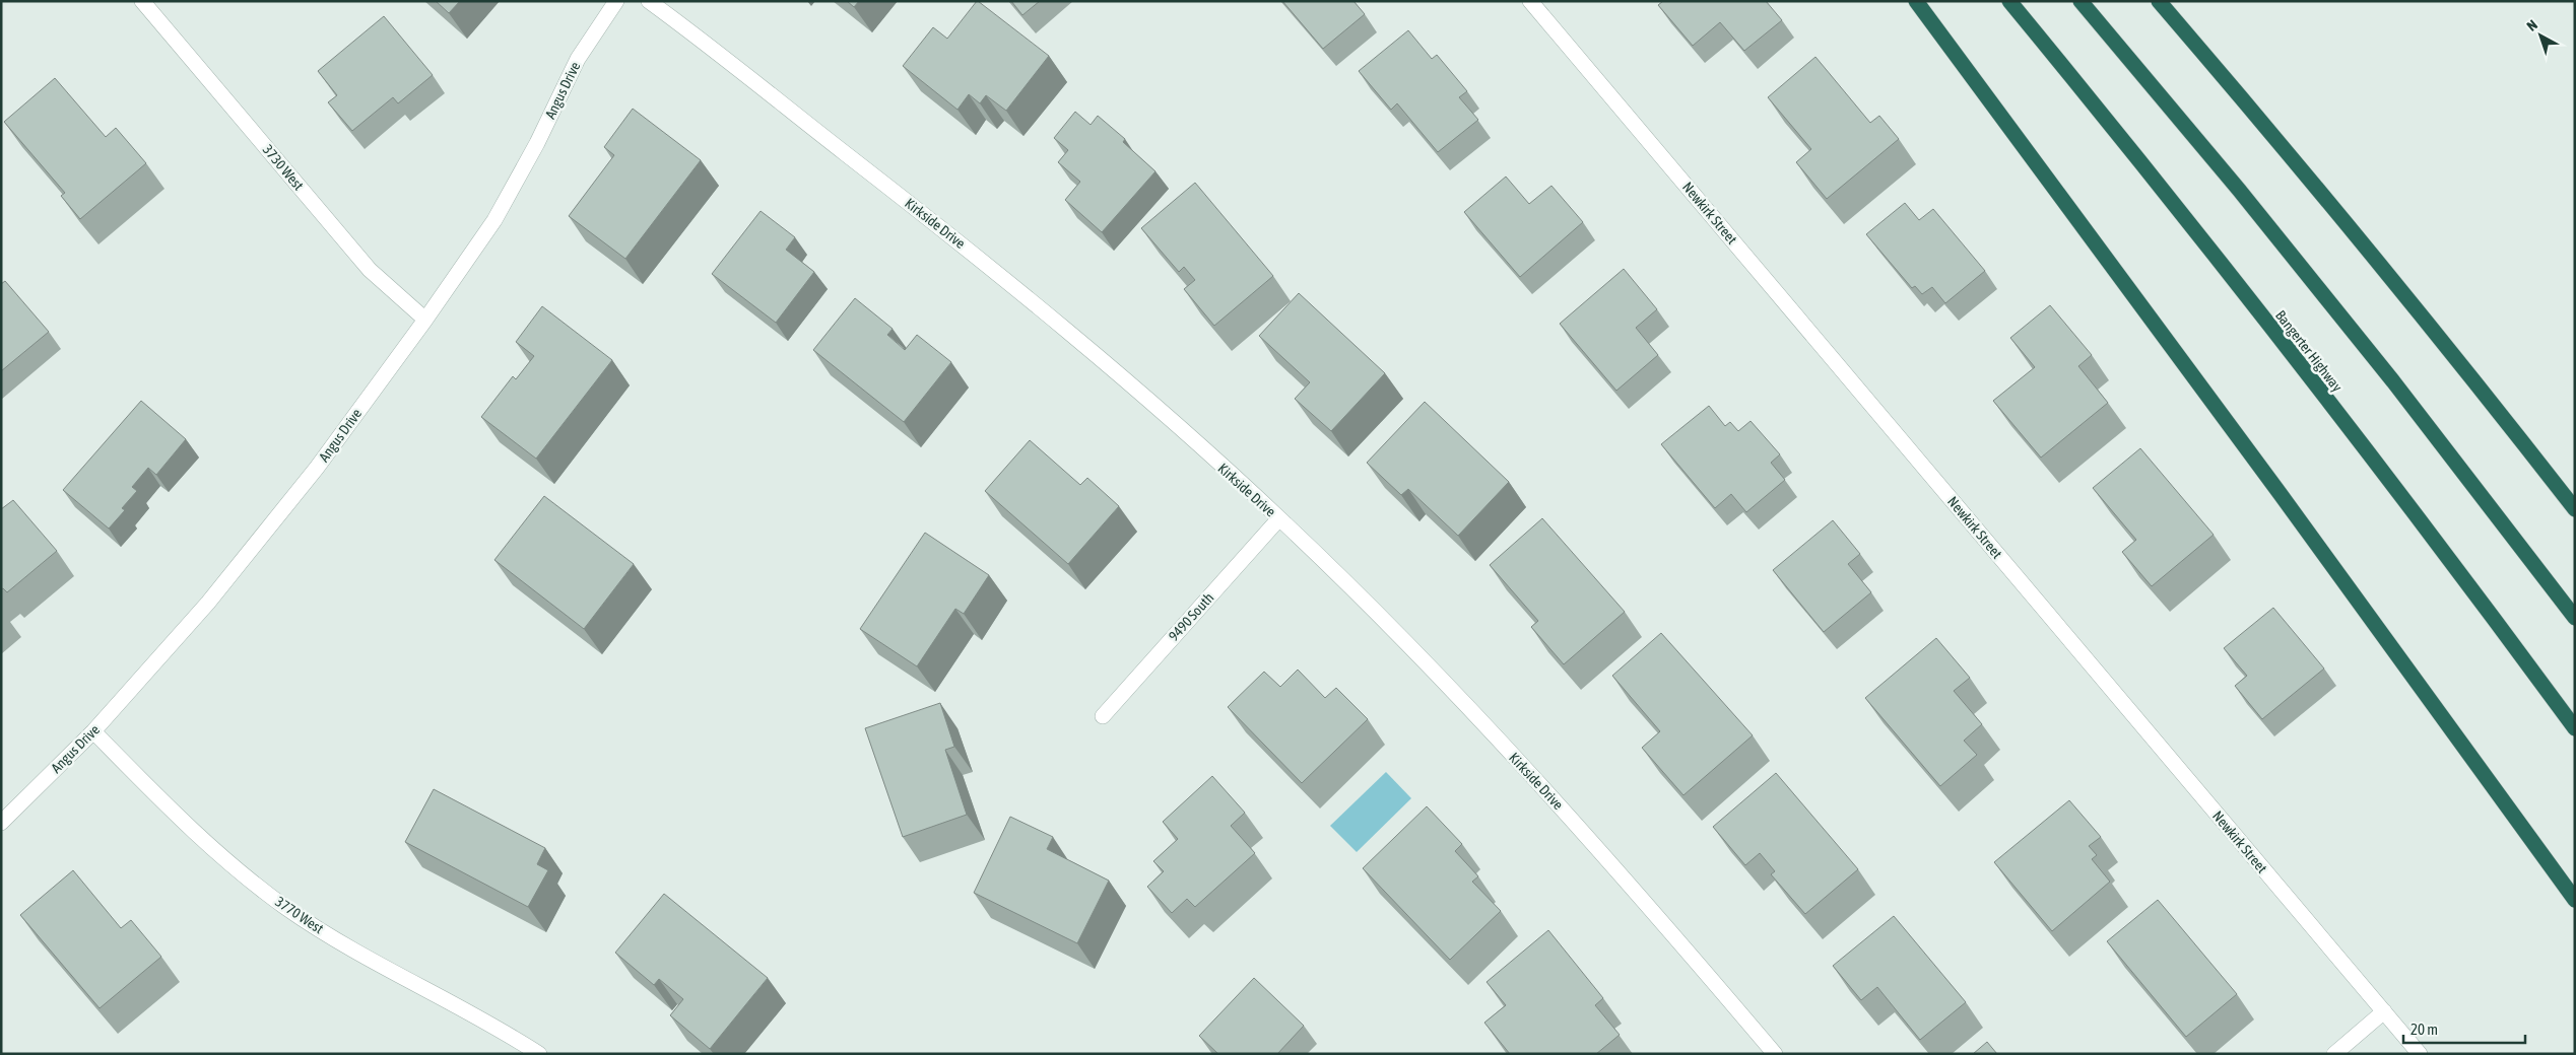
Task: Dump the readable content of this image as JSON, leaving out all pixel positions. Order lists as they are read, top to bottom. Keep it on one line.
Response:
{"streets":{"highway":["Bangerter Highway"],"street":["Angus Drive","3730 West","Newkirk Street","Kirkside Drive","9490 South","3770 West"]},"crossings":[["Angus Drive","3730 West"],["Angus Drive","3770 West"],["Kirkside Drive","9490 South"]],"scale_bar":"20 m","north":"top left"}
